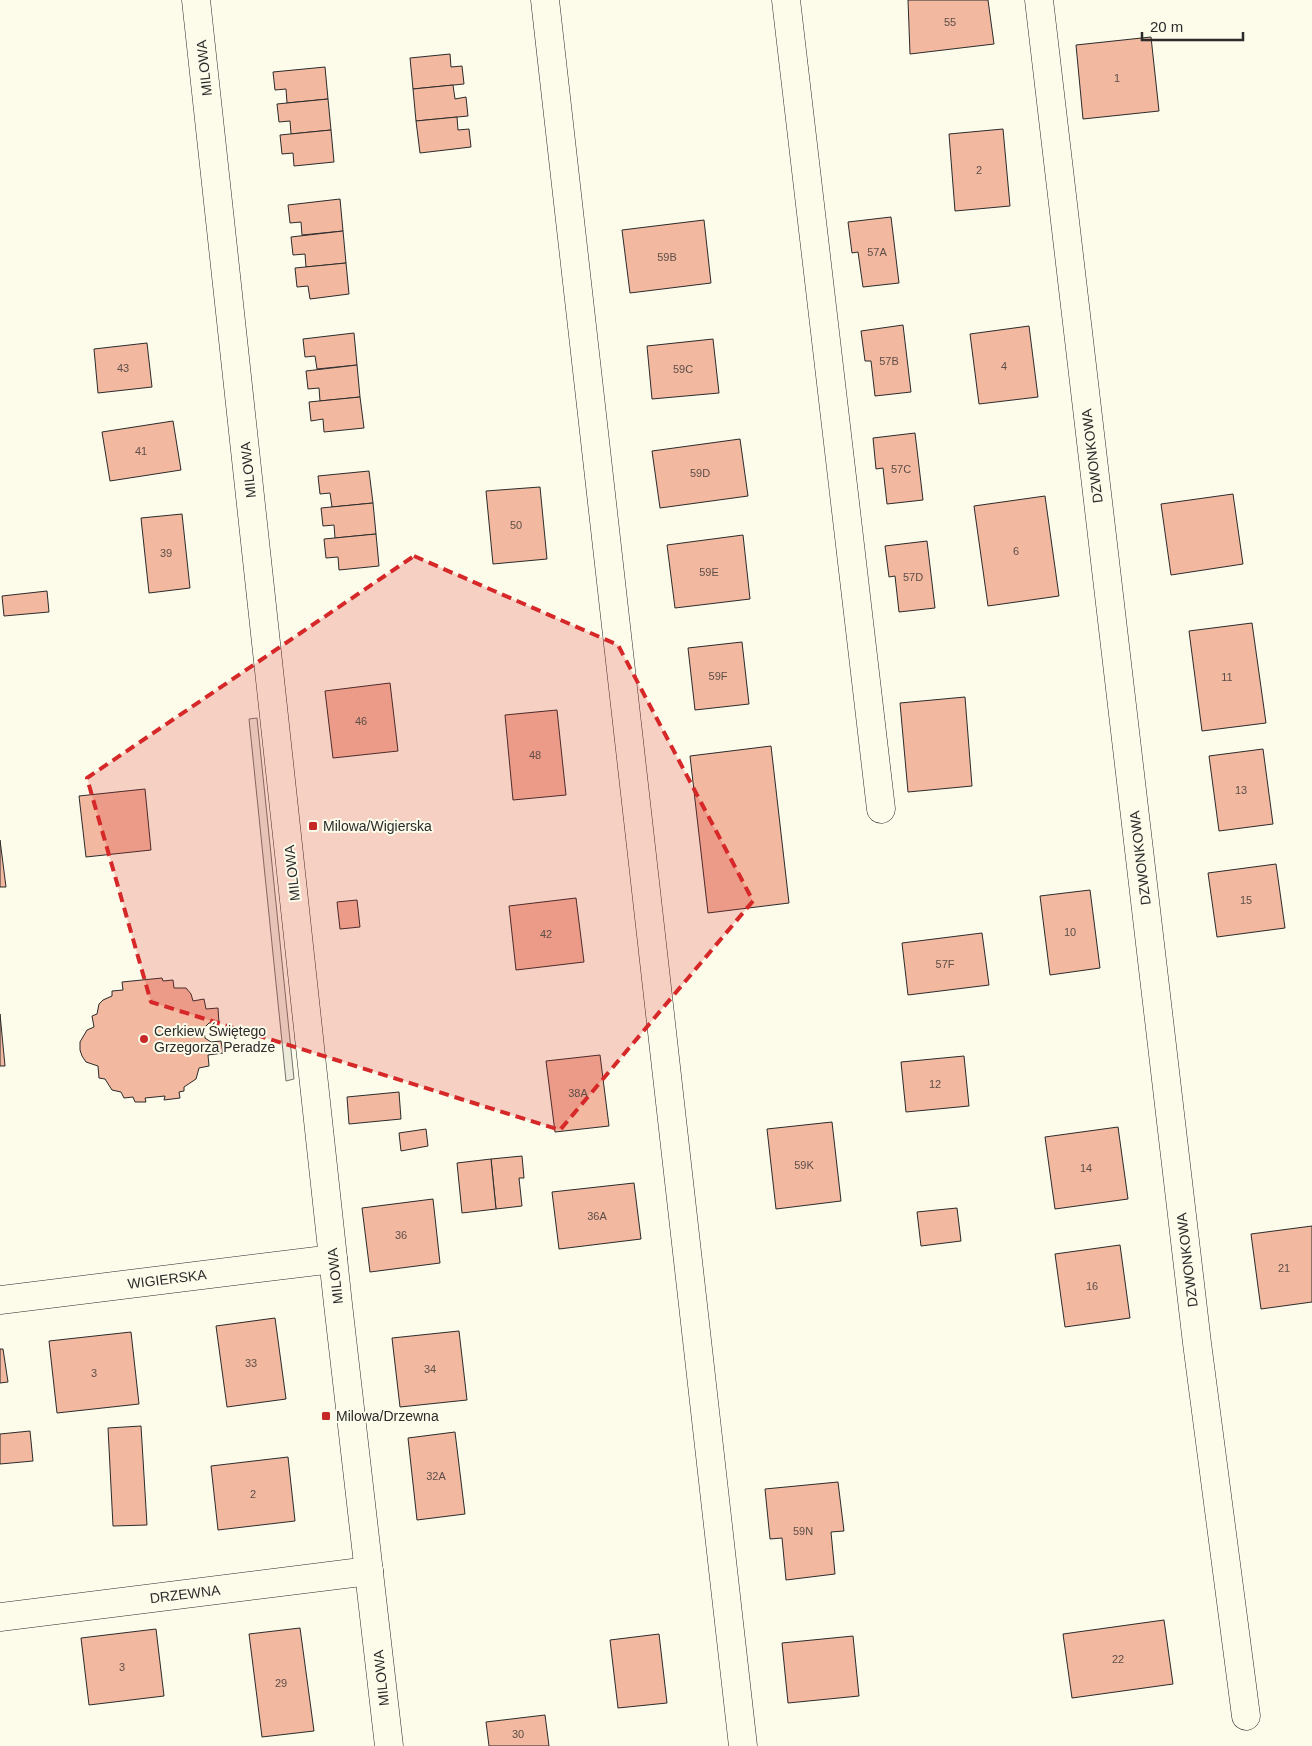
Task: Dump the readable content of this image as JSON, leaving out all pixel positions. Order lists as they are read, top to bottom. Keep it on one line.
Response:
{"streets":{"street":["MILOWA","DZWONKOWA","WIGIERSKA","DRZEWNA"]},"crossings":[["MILOWA","WIGIERSKA"],["MILOWA","DRZEWNA"]],"places":{"transit":["Milowa/Wigierska","Milowa/Drzewna"],"other":["Cerkiew Świętego Grzegorza Peradze"]},"house_numbers":["55","1","2","57A","59B","57B","4","43","59C","41","57C","59D","50","6","39","59E","57D","59F","11","46","48","13","15","10","42","57F","12","38A","59K","14","36A","36","21","16","33","34","3","32A","2","59N","22","3","29","30"],"scale_bar":"20 m"}
